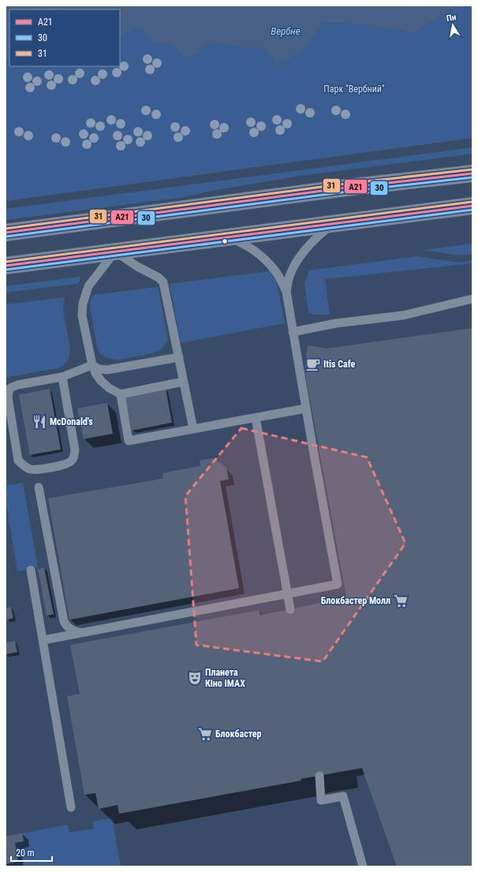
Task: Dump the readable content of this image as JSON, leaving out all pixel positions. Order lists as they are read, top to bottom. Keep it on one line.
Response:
{"water":["Вербне"],"parks":["Парк \"Вербний\""],"places":{"cafe":["Itis Cafe"],"restaurant":["McDonald's"],"supermarket":["Блокбастер Молл","Блокбастер"],"theatre":["Планета Кіно IMAX"]},"lines":["transit line 31","transit line А21","transit line 30"],"legend":["А21","30","31"],"scale_bar":"20 m","north":"top"}
